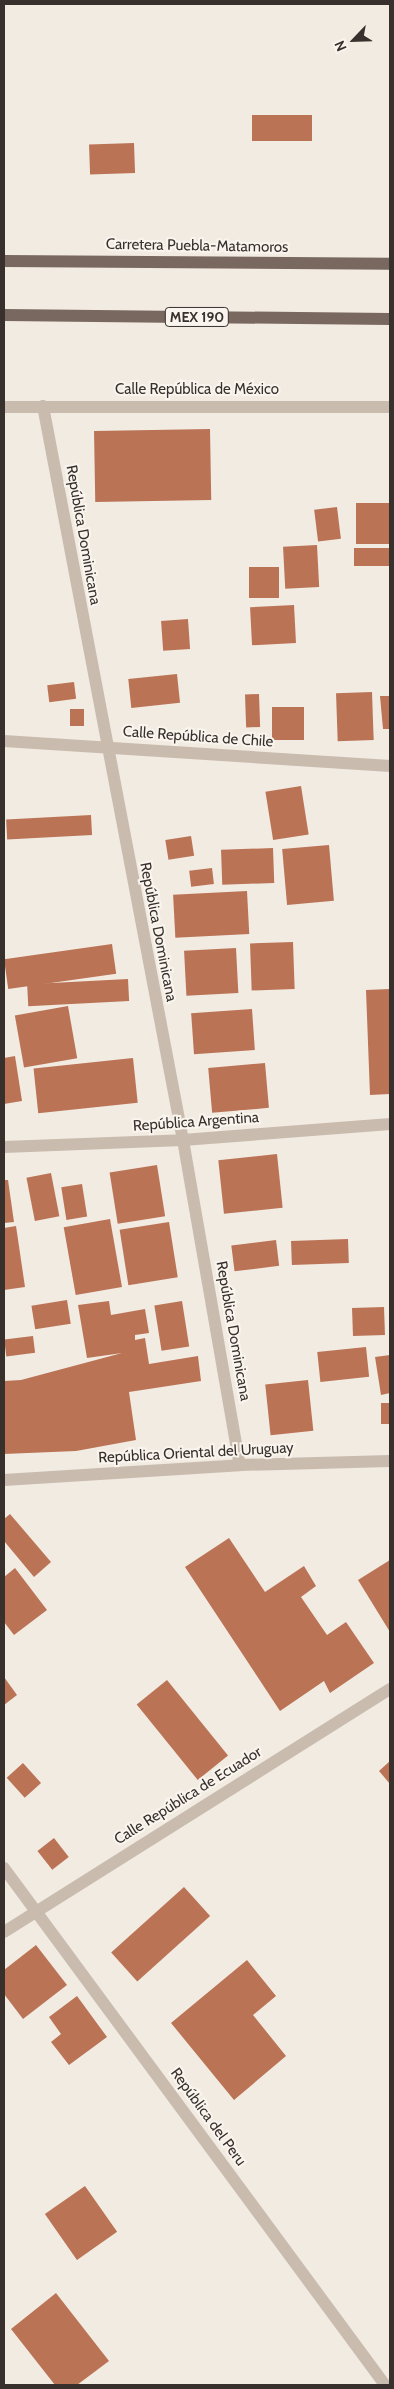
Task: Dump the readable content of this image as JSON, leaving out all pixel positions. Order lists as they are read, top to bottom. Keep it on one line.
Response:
{"streets":{"main road":["Carretera Puebla-Matamoros","MEX 190"],"street":["Calle República de México","República Dominicana","Calle República de Chile","República Argentina","República Oriental del Uruguay","Calle República de Ecuador","República del Peru"]},"crossings":[["Calle República de México","República Dominicana"],["República Dominicana","Calle República de Chile"],["República Dominicana","República Argentina"],["República Dominicana","República Oriental del Uruguay"],["Calle República de Ecuador","República del Peru"]],"north":"bottom left"}
